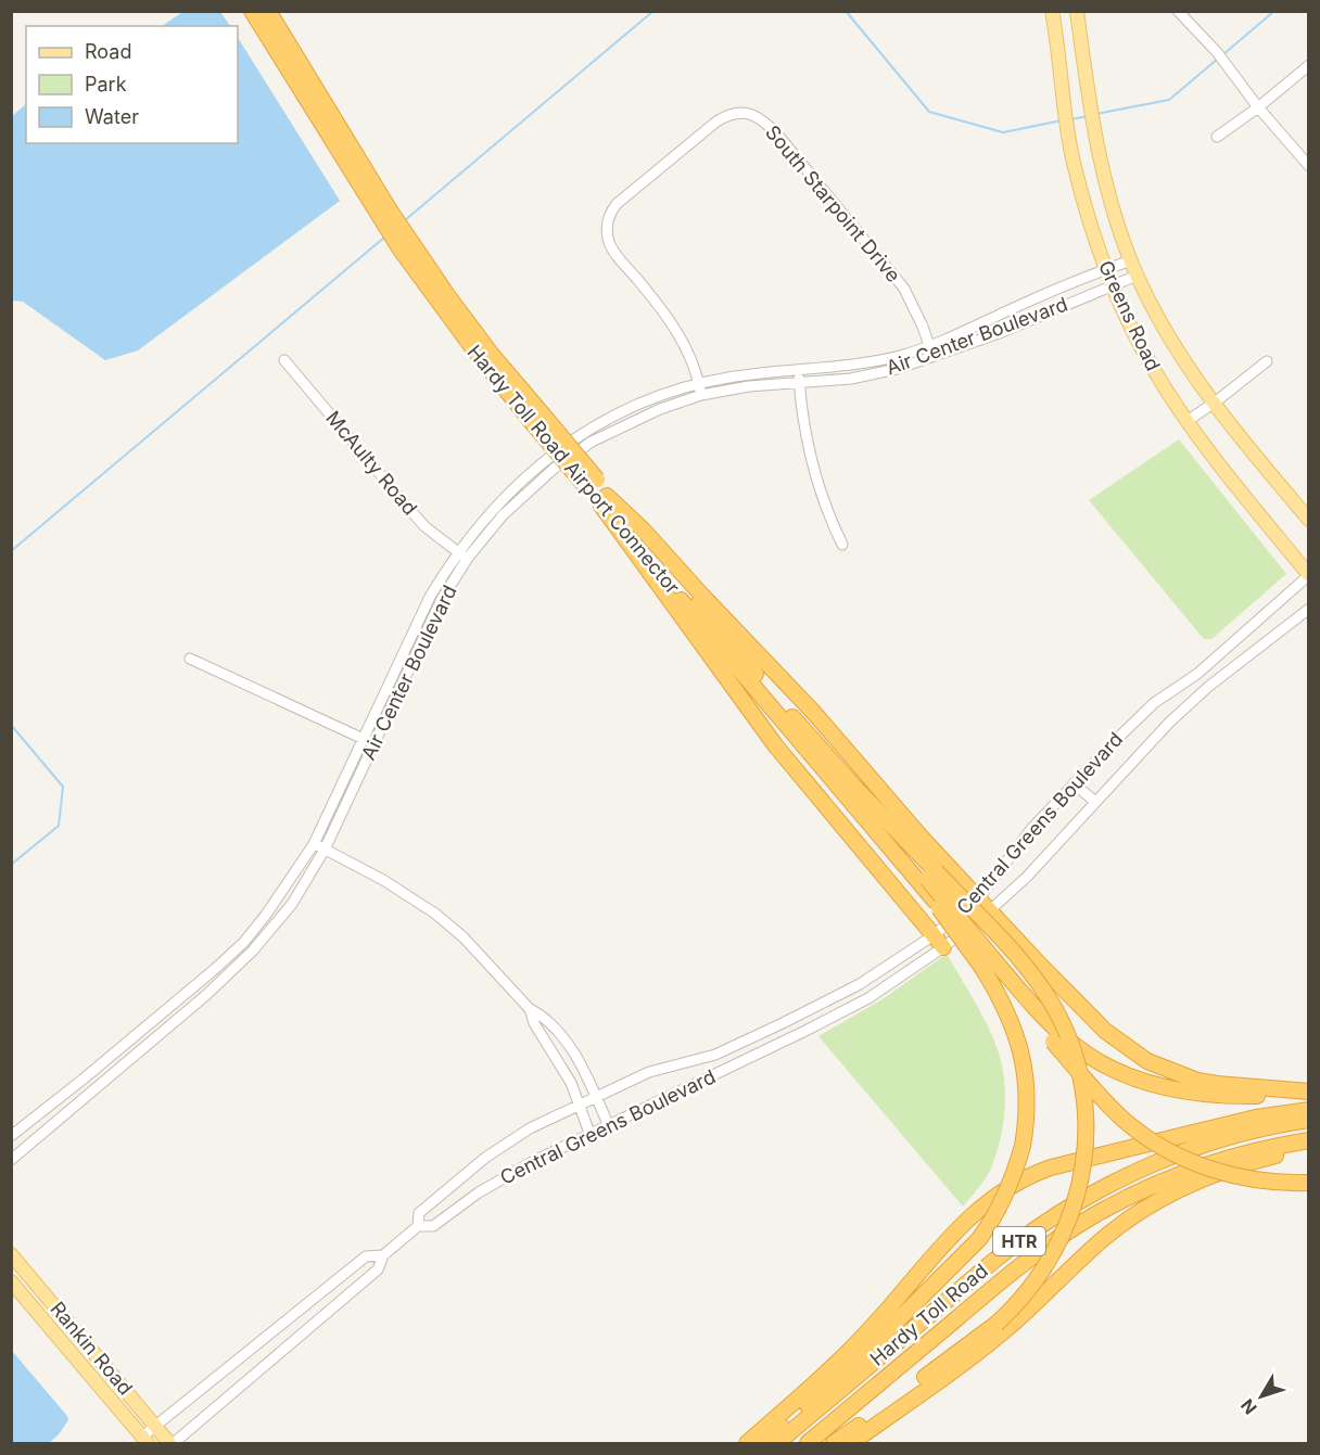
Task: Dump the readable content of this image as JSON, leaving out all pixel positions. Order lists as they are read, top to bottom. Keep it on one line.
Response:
{"streets":{"highway":["Hardy Toll Road Airport Connector","HTR","Hardy Toll Road"],"main road":["Greens Road","Rankin Road"],"street":["South Starpoint Drive","Air Center Boulevard","McAulty Road","Central Greens Boulevard"]},"crossings":[["South Starpoint Drive","Air Center Boulevard"],["Greens Road","Air Center Boulevard"],["Greens Road","Central Greens Boulevard"],["Air Center Boulevard","McAulty Road"],["Central Greens Boulevard","Rankin Road"]],"legend":["Road","Park","Water"],"north":"bottom left"}
